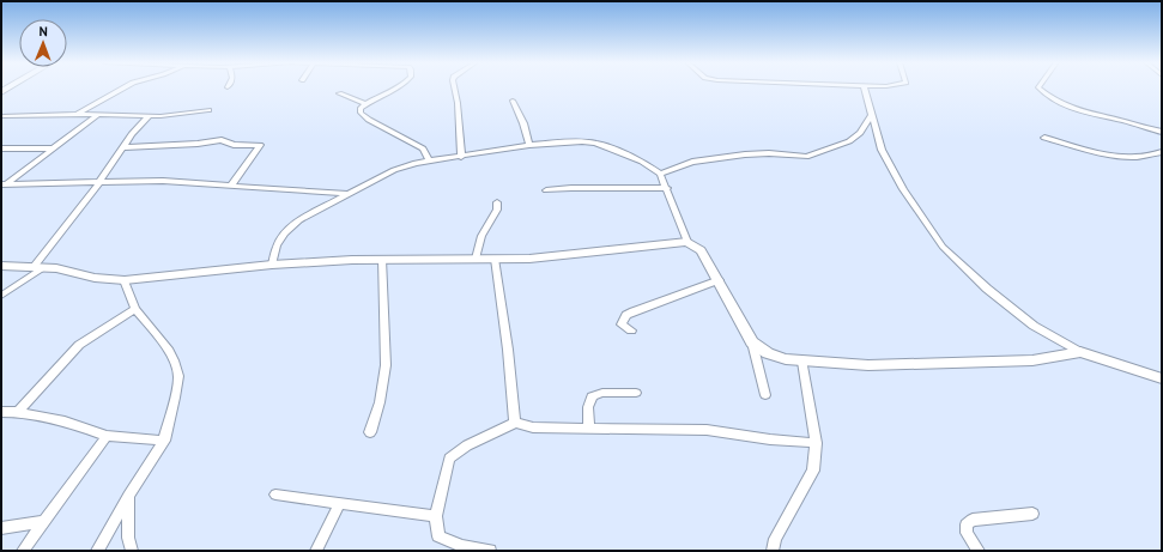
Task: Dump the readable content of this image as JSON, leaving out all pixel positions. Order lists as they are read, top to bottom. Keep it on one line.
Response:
{"north":"top"}
